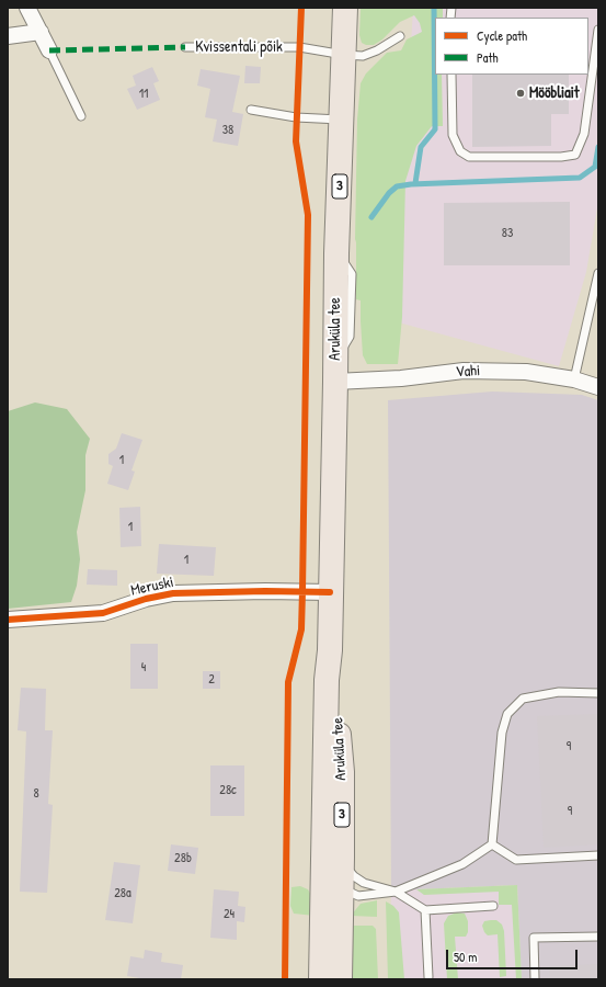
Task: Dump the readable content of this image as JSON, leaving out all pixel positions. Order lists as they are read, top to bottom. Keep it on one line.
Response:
{"streets":{"highway":["3","Aruküla tee"],"street":["Vahi","Meruski"],"lane":["Kvissentali põik"]},"crossings":[["Kvissentali põik","Aruküla tee"],["Aruküla tee","Vahi"],["Aruküla tee","Meruski"]],"places":["Mööbliait"],"house_numbers":["11","38","83","1","1","1","4","2","9","28c","8","9","28b","28a","24"],"legend":["Cycle path","Path"],"scale_bar":"50 m"}
